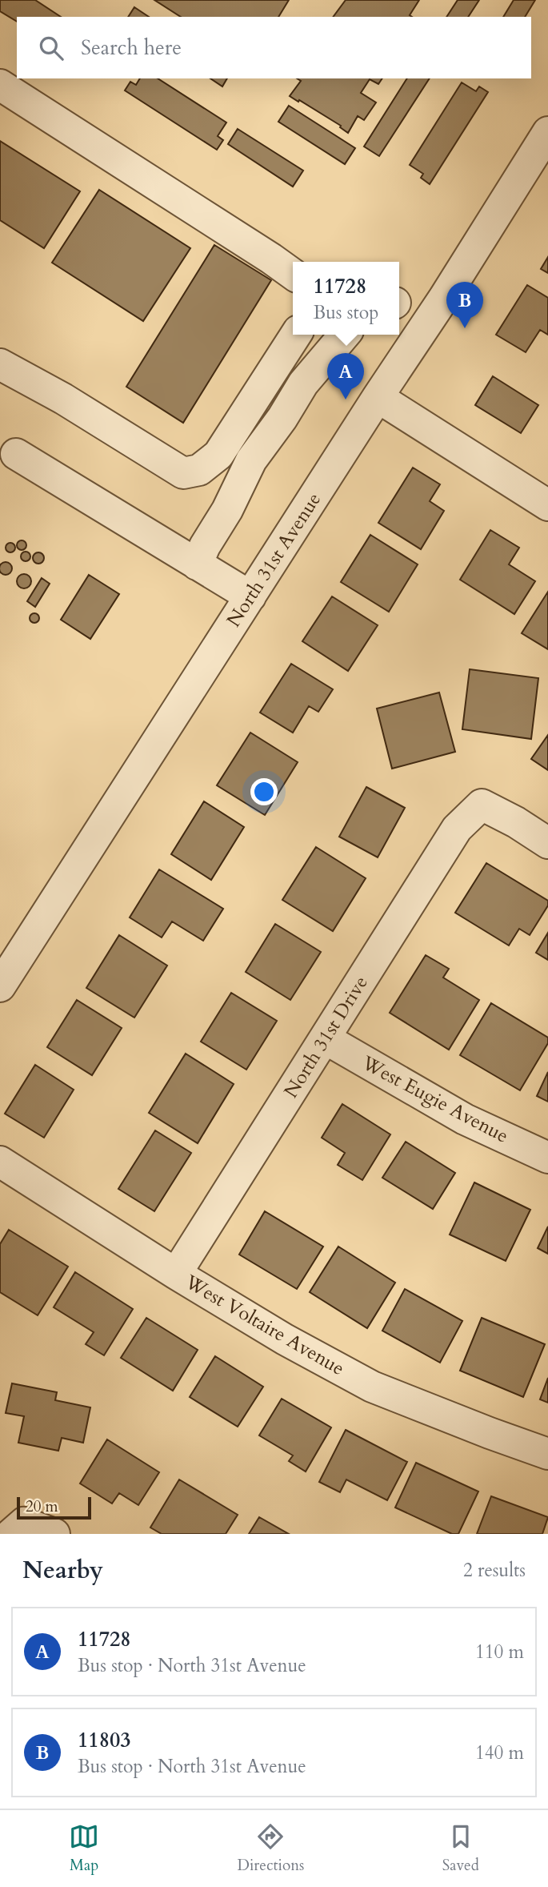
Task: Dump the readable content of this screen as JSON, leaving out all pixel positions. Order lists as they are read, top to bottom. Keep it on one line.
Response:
{"streets":{"street":["North 31st Avenue","North 31st Drive","West Eugie Avenue","West Voltaire Avenue"]},"crossings":[["North 31st Drive","West Eugie Avenue"],["North 31st Drive","West Voltaire Avenue"]],"scale_bar":"20 m","page":{"search":"Search here","popup":["11728","Bus stop"],"pins":["B","A"],"scale":"20 m","heading":["Nearby","2 results"],"list":[{"mark":"A","name":"11728","note":"Bus stop · North 31st Avenue","value":"110 m"},{"mark":"B","name":"11803","note":"Bus stop · North 31st Avenue","value":"140 m"}],"nav":["Map","Directions","Saved"]}}
